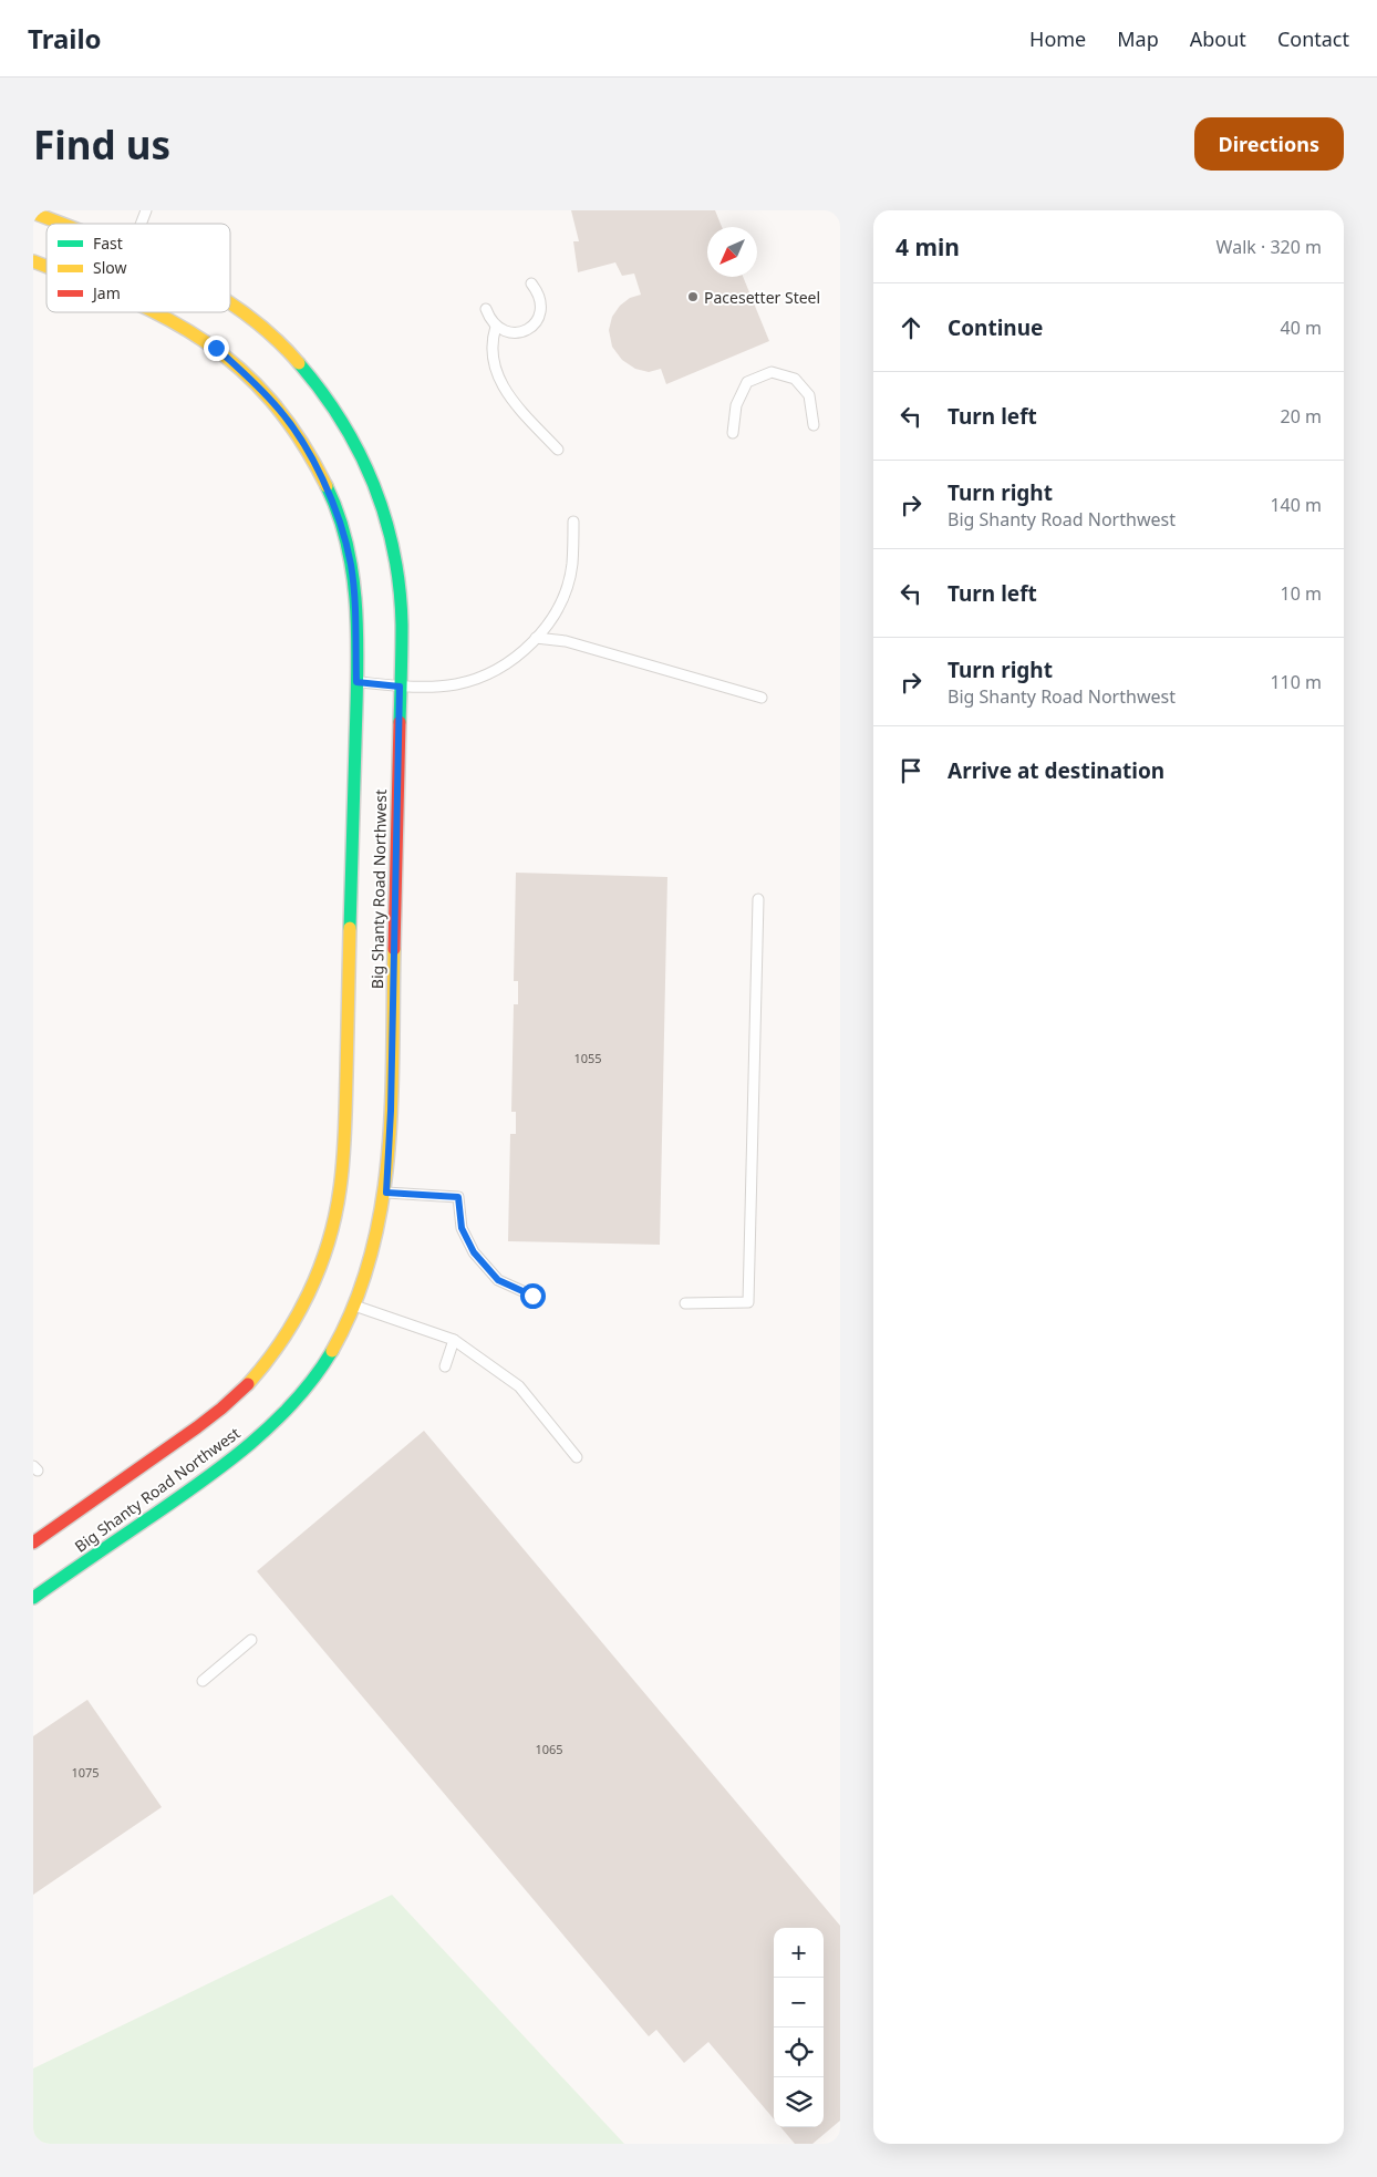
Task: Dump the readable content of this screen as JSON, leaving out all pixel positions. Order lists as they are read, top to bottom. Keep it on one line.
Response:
{"streets":{"street":["Big Shanty Road Northwest"]},"places":["Pacesetter Steel"],"house_numbers":["1055","1065","1075"],"legend":["Fast","Slow","Jam"],"north":"bottom left","page":{"header":"Trailo","nav":["Home","Map","About","Contact"],"buttons":"Directions","title":"Find us","heading":["4 min","Walk · 320 m"],"list":[["Continue","40 m"],["Turn left","20 m"],["Turn right","Big Shanty Road Northwest","140 m"],["Turn left","10 m"],["Turn right","Big Shanty Road Northwest","110 m"],"Arrive at destination"],"map_buttons":["+","−"]}}
